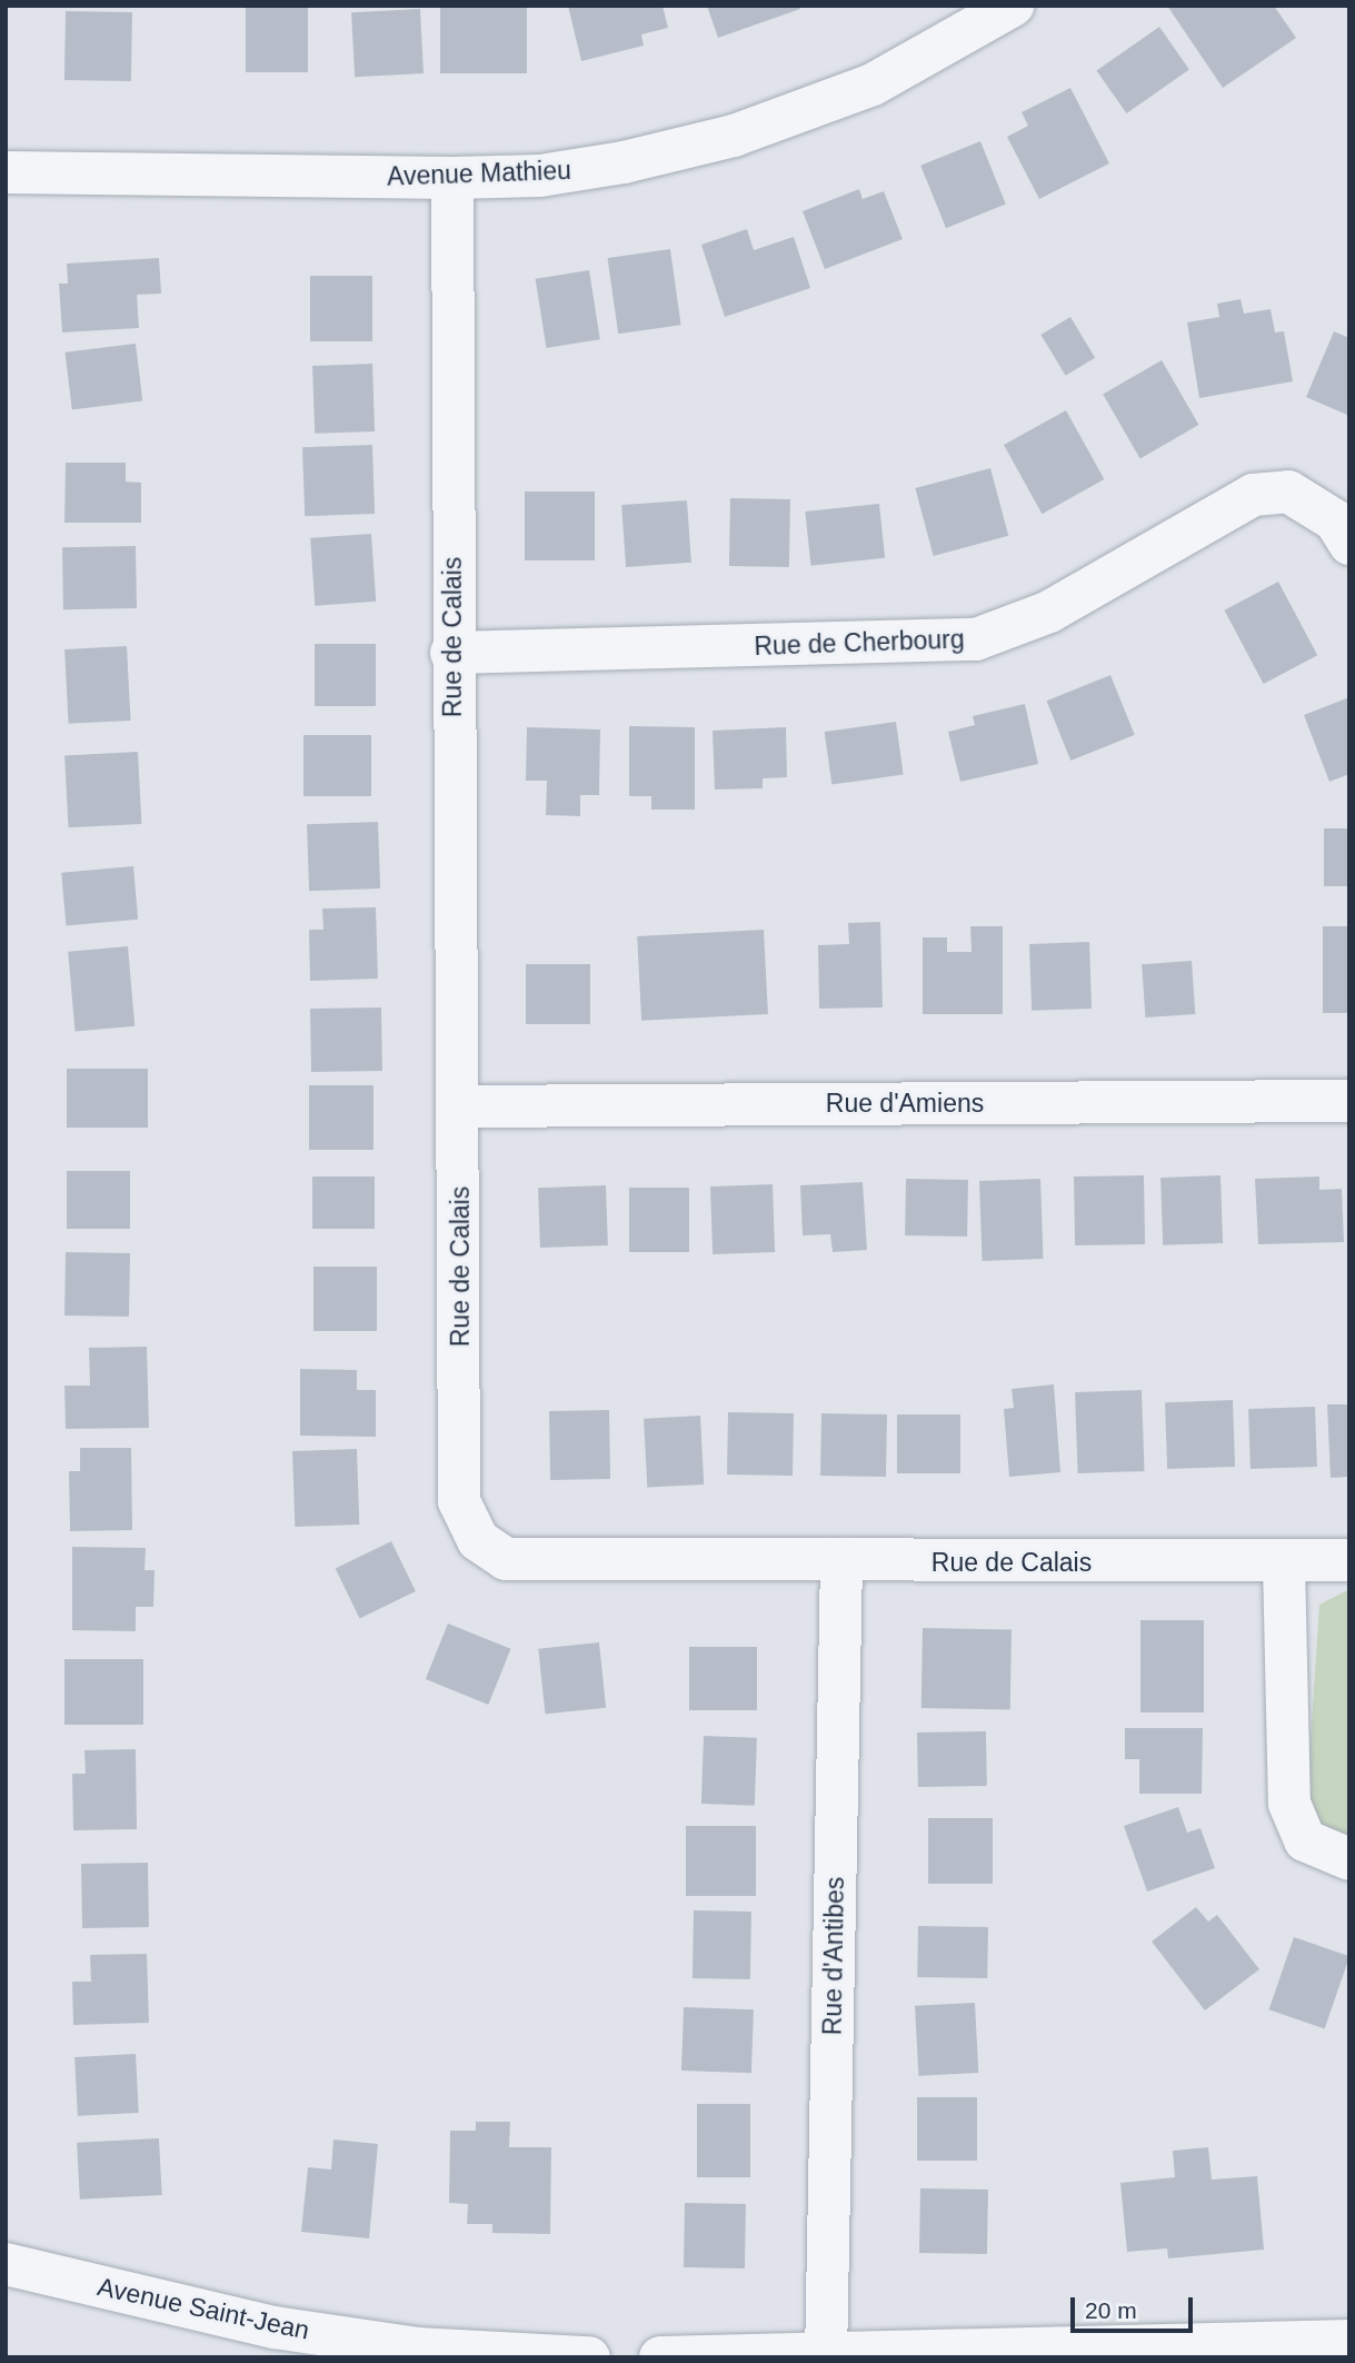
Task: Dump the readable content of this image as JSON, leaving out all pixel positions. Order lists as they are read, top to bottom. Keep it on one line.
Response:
{"streets":{"street":["Avenue Mathieu","Rue de Calais","Rue de Cherbourg","Rue d'Amiens","Rue d'Antibes","Avenue Saint-Jean"]},"crossings":[["Avenue Mathieu","Rue de Calais"],["Rue de Calais","Rue de Cherbourg"],["Rue de Calais","Rue d'Amiens"],["Rue de Calais","Rue d'Antibes"]],"scale_bar":"20 m"}
